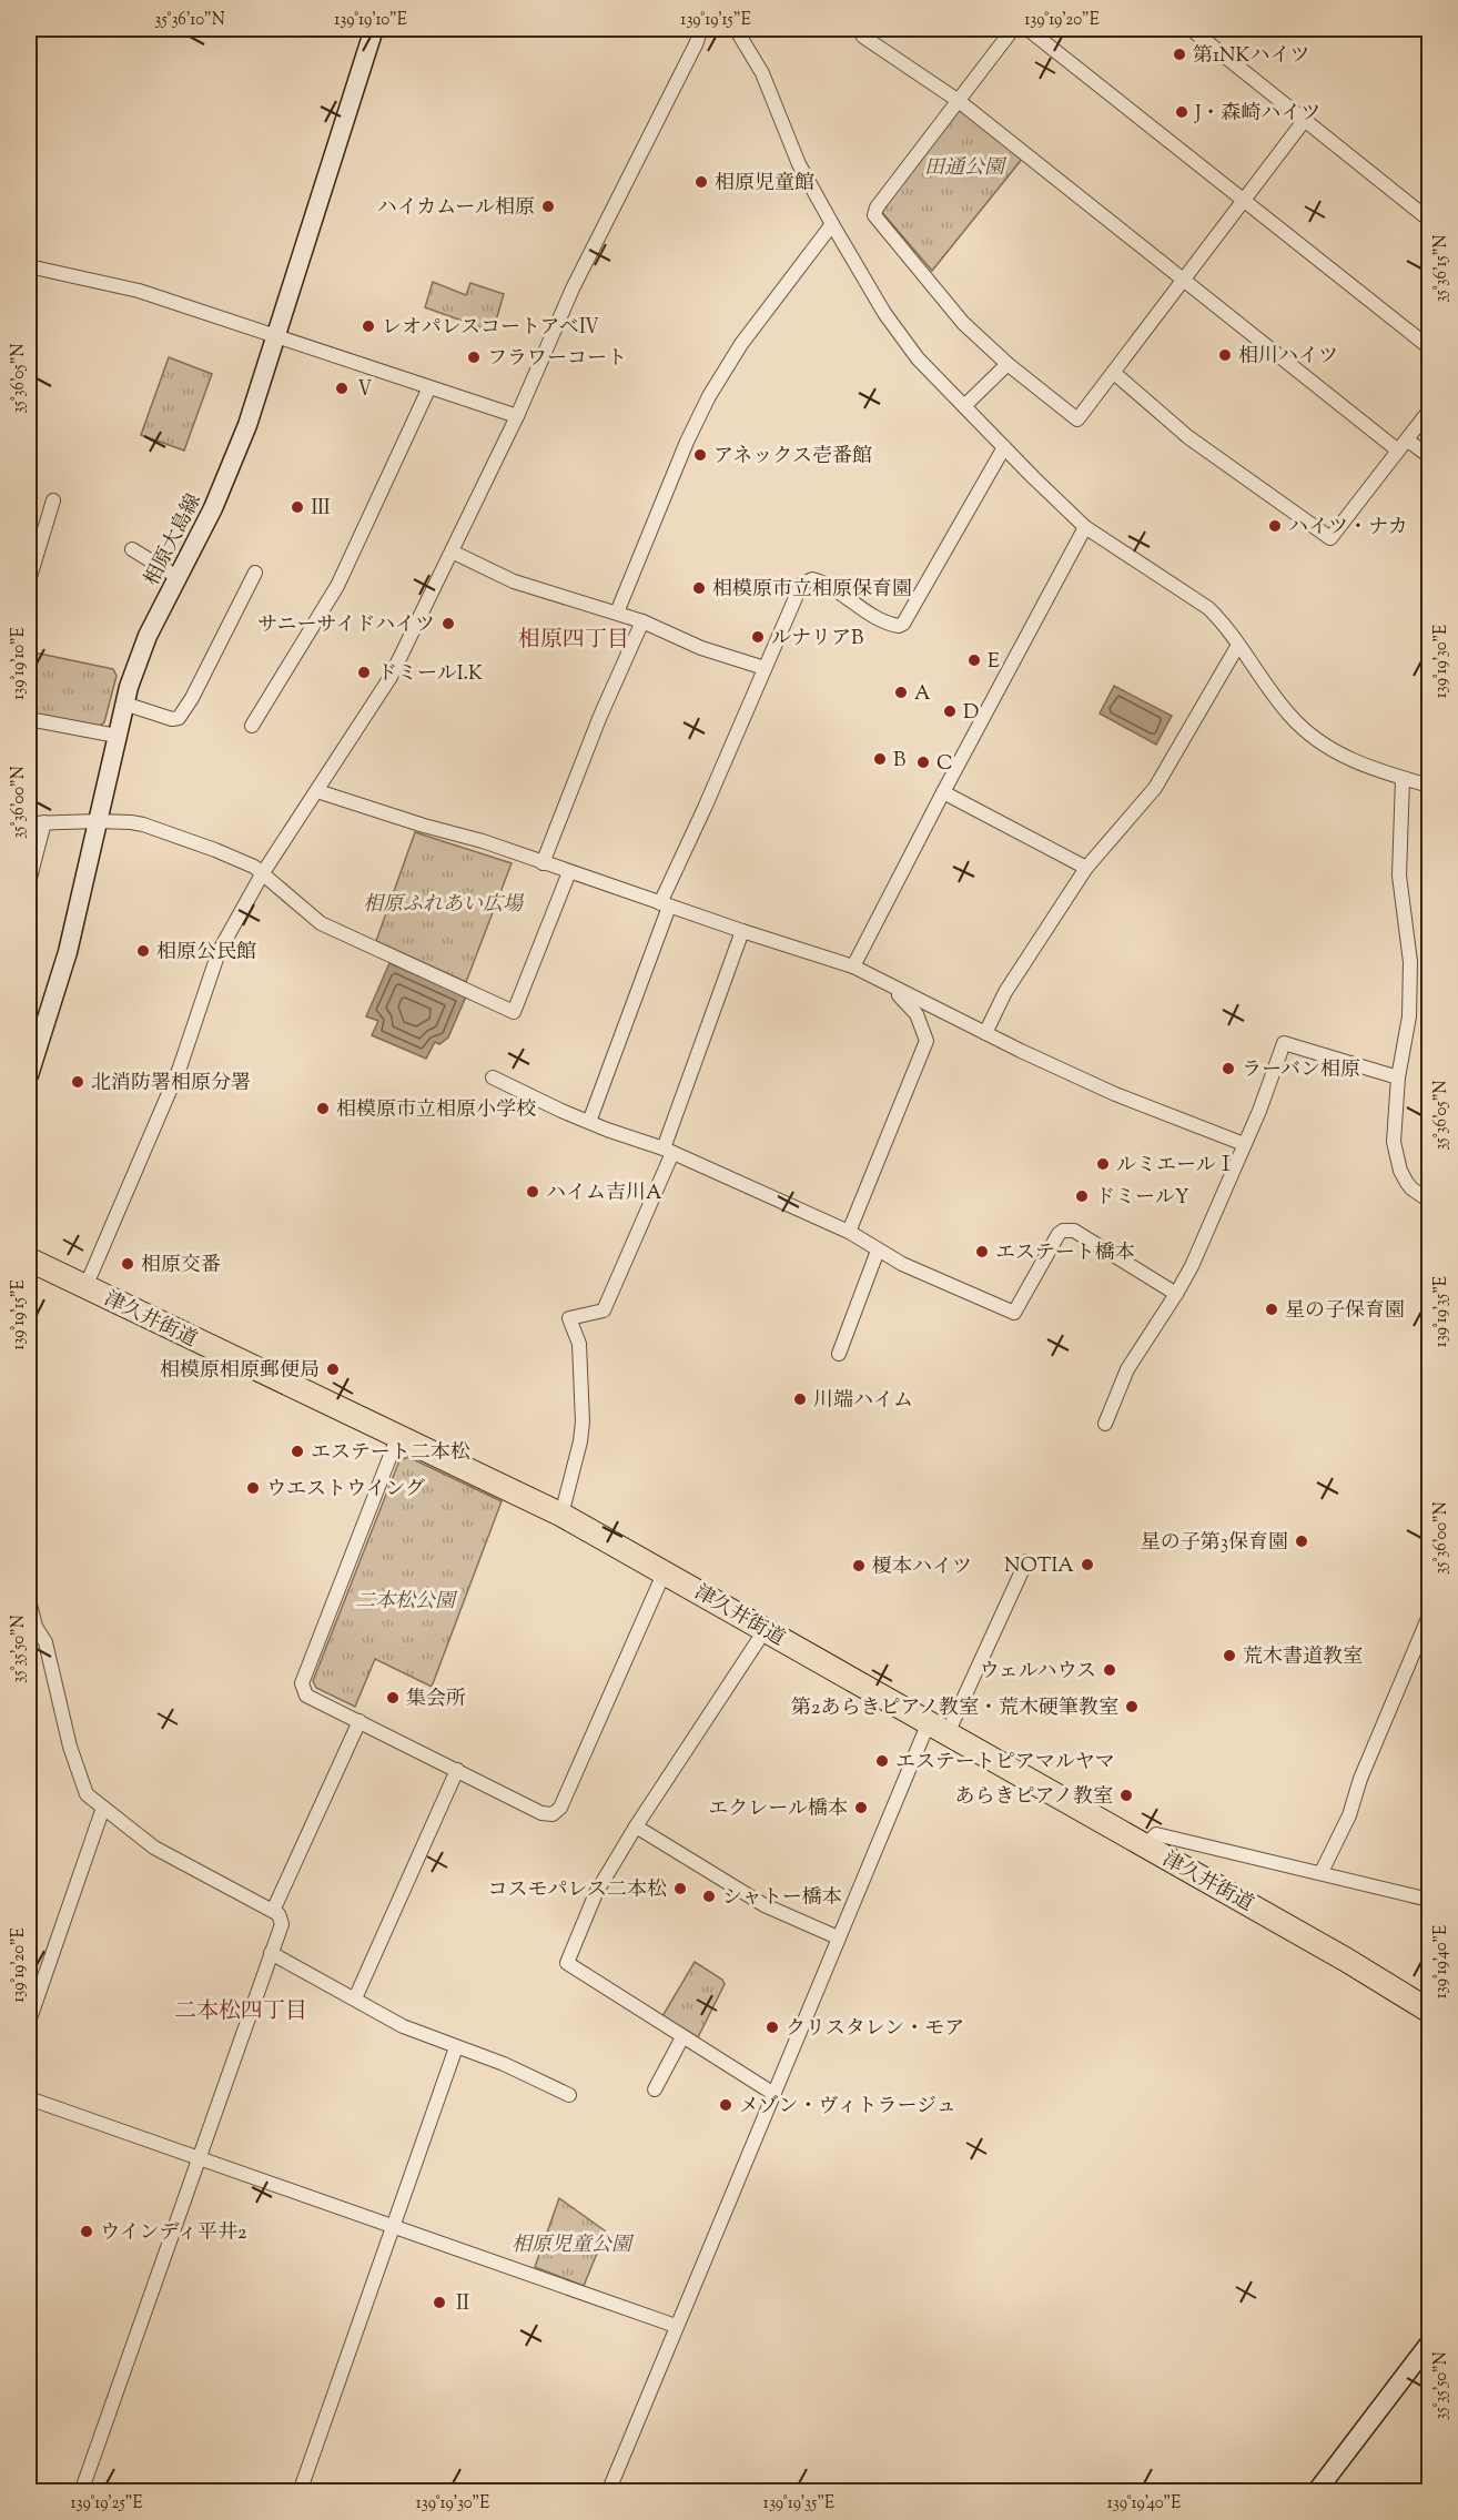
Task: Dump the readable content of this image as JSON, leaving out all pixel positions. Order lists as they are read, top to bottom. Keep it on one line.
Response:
{"streets":{"highway":["津久井街道"],"street":["相原大島線"]},"districts":["相原四丁目","二本松四丁目"],"parks":["田通公園","相原ふれあい広場","二本松公園","相原児童公園"],"places":["第1NKハイツ","J・森崎ハイツ","相原児童館","ハイカムール相原","レオパレスコートアベⅣ","相川ハイツ","フラワーコート","Ⅴ","アネックス壱番館","Ⅲ","ハイツ・ナカ","相模原市立相原保育園","サニーサイドハイツ","ルナリアB","E","ドミールI.K","A","D","B","C","相原公民館","ラーバン相原","北消防署相原分署","相模原市立相原小学校","ルミエールⅠ","ハイム吉川A","ドミールY","エステート橋本","相原交番","星の子保育園","相模原相原郵便局","川端ハイム","エステート二本松","ウエストウイング","星の子第3保育園","NOTIA","榎本ハイツ","荒木書道教室","ウェルハウス","集会所","第2あらきピアノ教室・荒木硬筆教室","エステートピアマルヤマ","あらきピアノ教室","エクレール橋本","コスモパレス二本松","シャトー橋本","クリスタレン・モア","メゾン・ヴィトラージュ","ウインディ平井2","Ⅱ"],"coordinates":["35°36'10\"N","139°19'10\"E","139°19'15\"E","139°19'20\"E","35°36'15\"N","35°36'05\"N","139°19'30\"E","35°36'00\"N","139°19'35\"E","35°35'50\"N","139°19'40\"E","139°19'25\"E"]}
